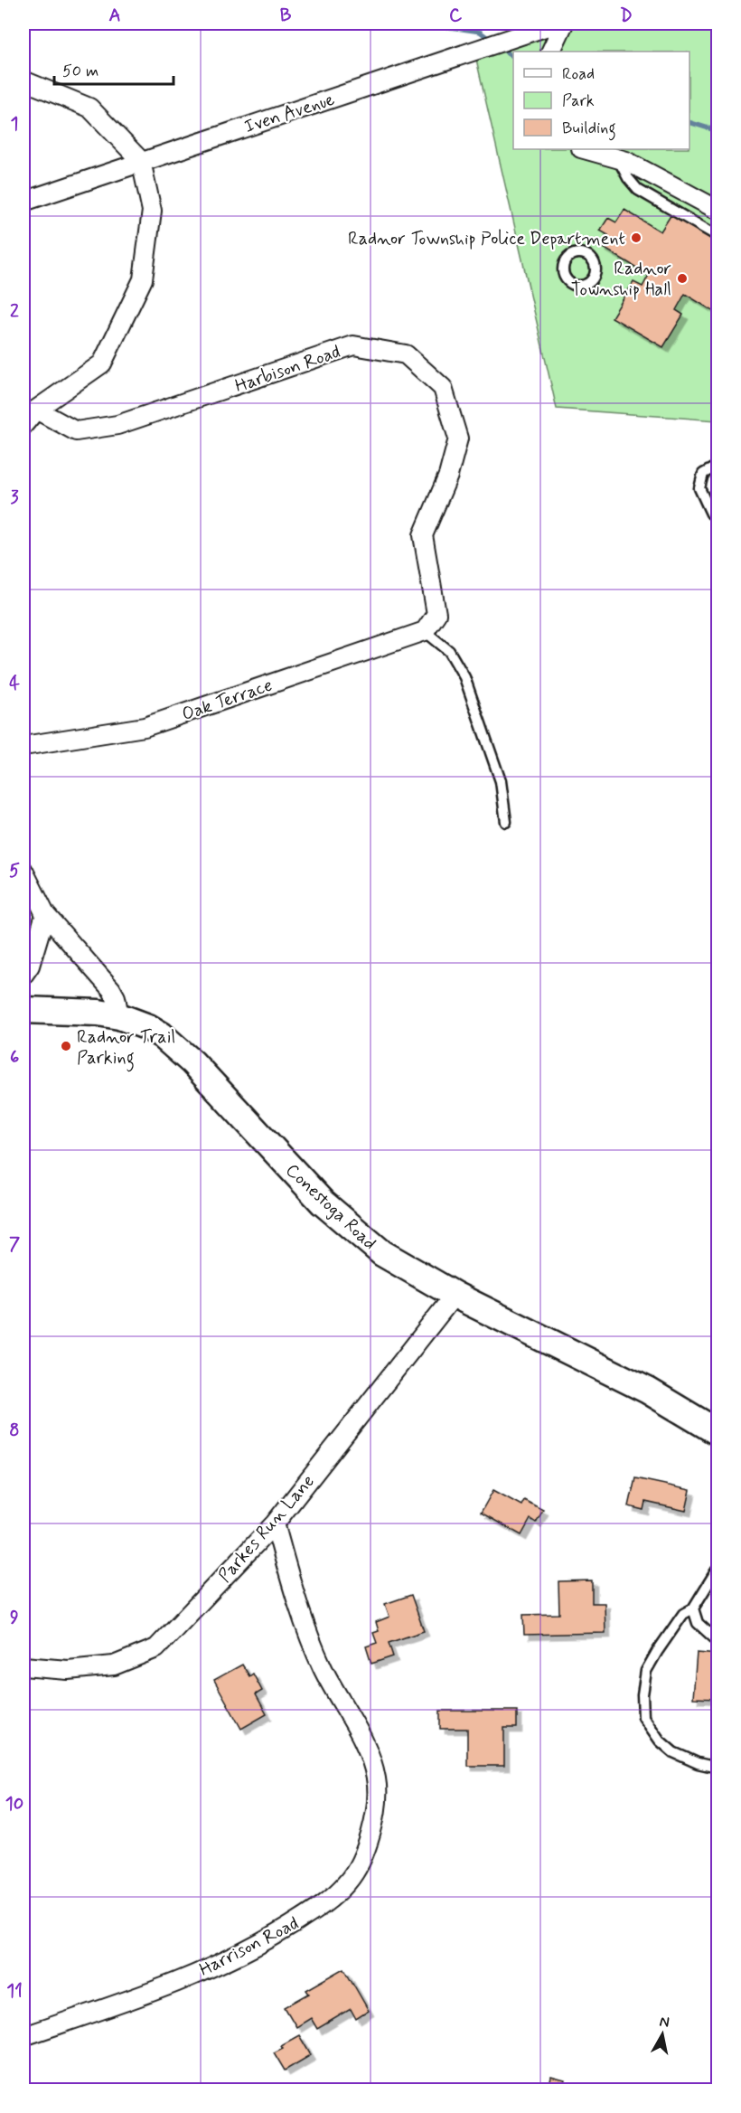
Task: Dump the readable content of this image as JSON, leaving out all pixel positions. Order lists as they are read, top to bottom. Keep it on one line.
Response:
{"streets":{"main road":["Conestoga Road"],"street":["Iven Avenue","Harbison Road","Oak Terrace","Parkes Run Lane","Harrison Road"]},"crossings":[["Harbison Road","Oak Terrace"],["Conestoga Road","Parkes Run Lane"],["Parkes Run Lane","Harrison Road"]],"places":["Radnor Township Police Department","Radnor Township Hall","Radnor Trail Parking"],"legend":["Road","Park","Building"],"scale_bar":"50 m","north":"top","grid":{"columns":["A","B","C","D"],"rows":["1","2","3","4","5","6","7","8","9","10","11"]}}
